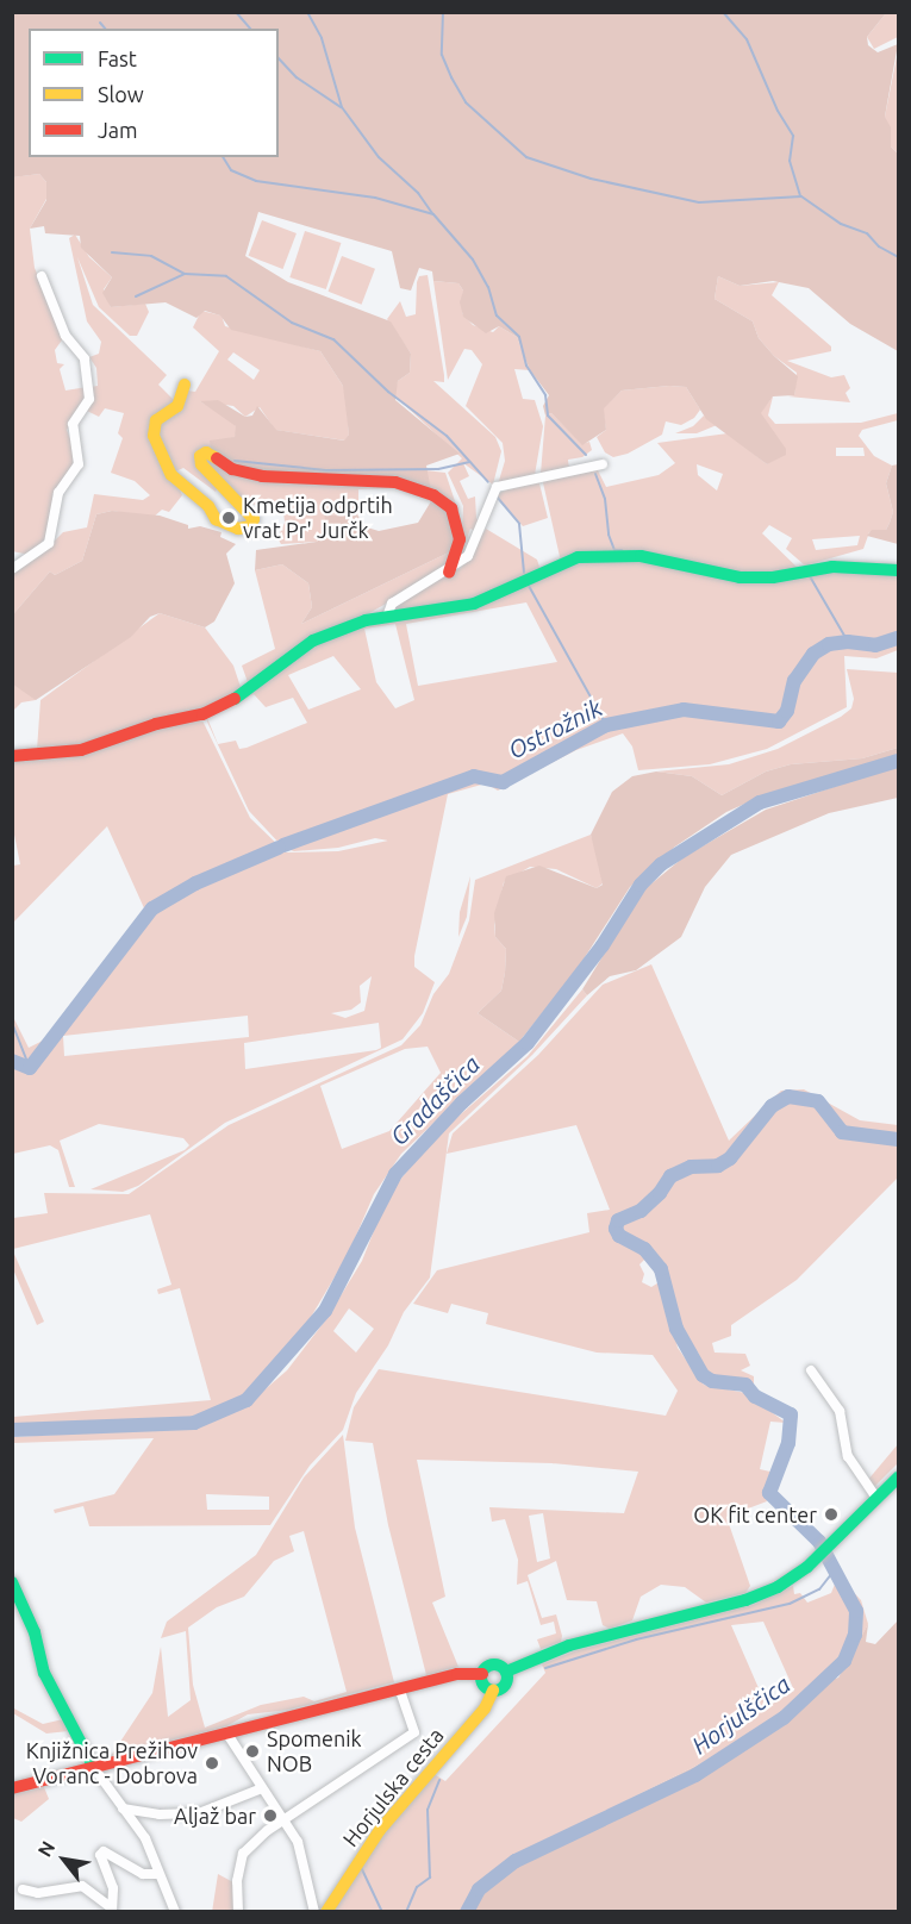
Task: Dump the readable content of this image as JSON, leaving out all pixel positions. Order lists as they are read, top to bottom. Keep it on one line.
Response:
{"streets":{"street":["Horjulska cesta"]},"water":["Ostrožnik","Gradaščica","Horjulščica"],"places":["Kmetija odprtih vrat Pr' Jurčk","OK fit center","Spomenik NOB","Knjižnica Prežihov Voranc - Dobrova","Aljaž bar"],"legend":["Fast","Slow","Jam"],"north":"top left"}
